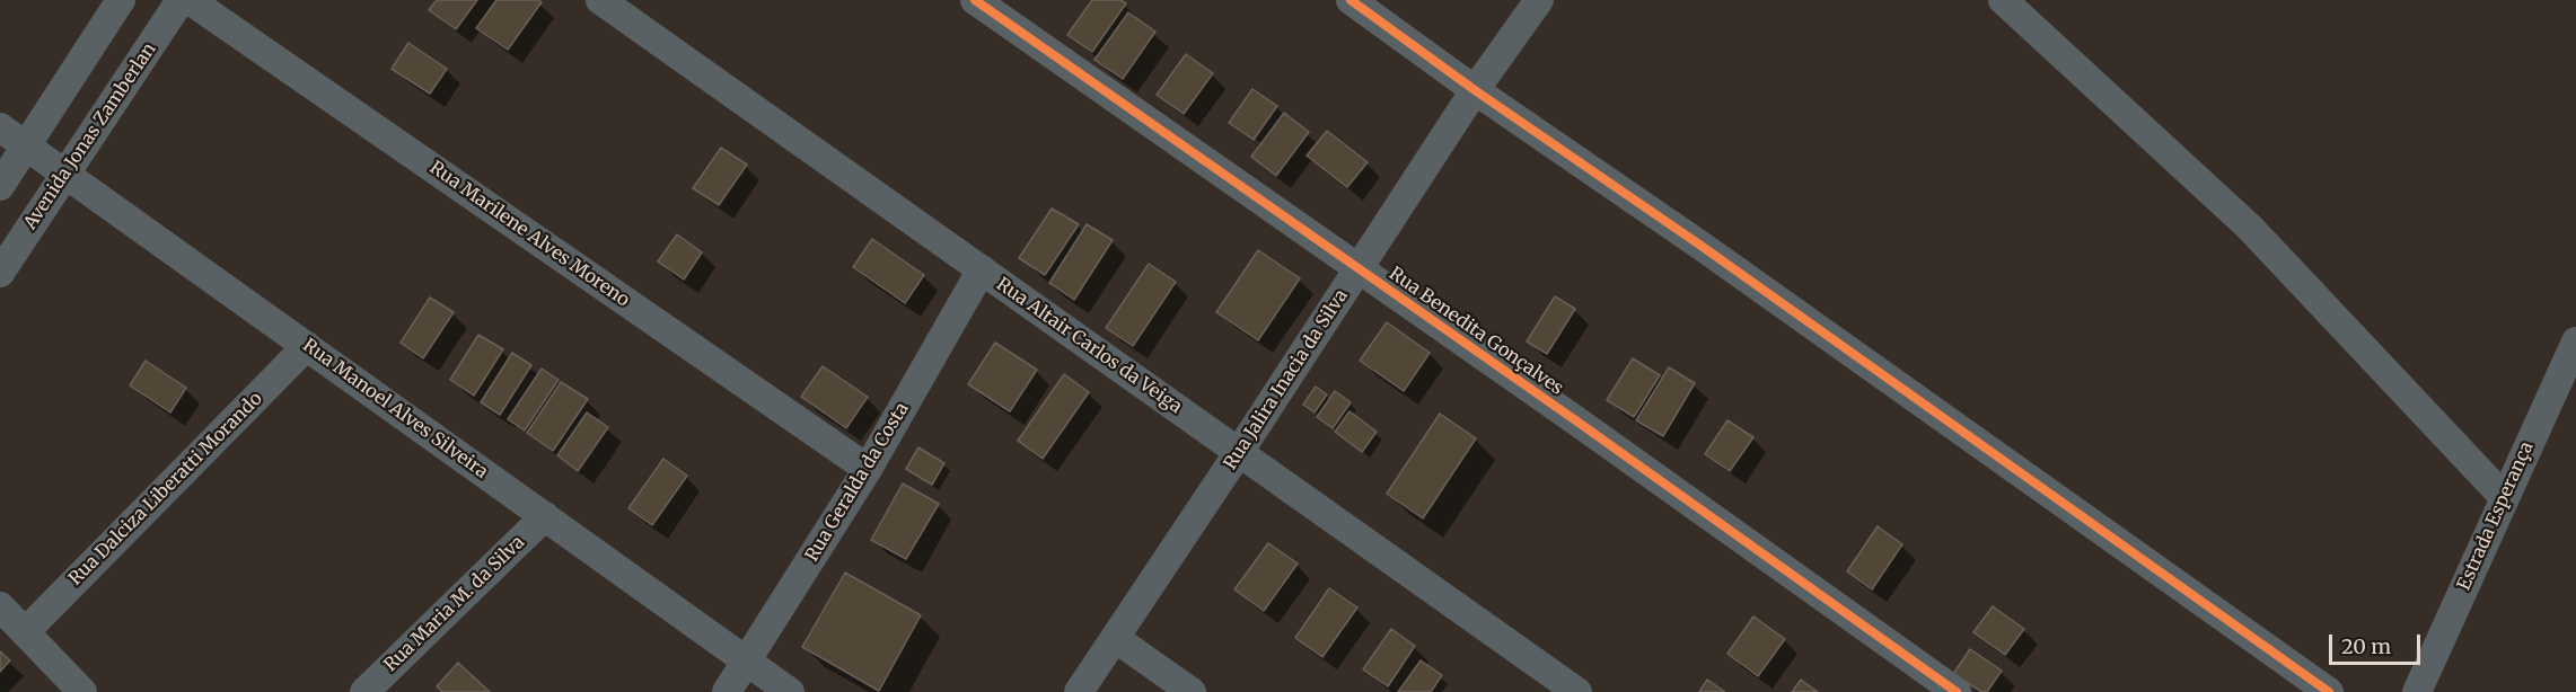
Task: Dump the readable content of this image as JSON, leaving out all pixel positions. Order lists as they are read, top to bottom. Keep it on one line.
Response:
{"streets":{"street":["Avenida Jonas Zamberlan","Rua Marilene Alves Moreno","Rua Benedita Gonçalves","Rua Altair Carlos da Veiga","Rua Jalira Inacia da Silva","Rua Manoel Alves Silveira","Rua Geralda da Costa","Rua Dalciza Liberatti Morando","Estrada Esperança","Rua Maria M. da Silva"]},"crossings":[["Avenida Jonas Zamberlan","Rua Manoel Alves Silveira"],["Rua Marilene Alves Moreno","Rua Geralda da Costa"],["Rua Benedita Gonçalves","Rua Jalira Inacia da Silva"],["Rua Altair Carlos da Veiga","Rua Jalira Inacia da Silva"],["Rua Altair Carlos da Veiga","Rua Geralda da Costa"],["Rua Manoel Alves Silveira","Rua Geralda da Costa"],["Rua Manoel Alves Silveira","Rua Dalciza Liberatti Morando"],["Rua Manoel Alves Silveira","Rua Maria M. da Silva"]],"scale_bar":"20 m"}
